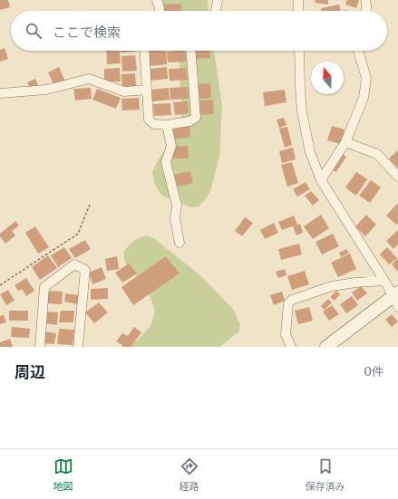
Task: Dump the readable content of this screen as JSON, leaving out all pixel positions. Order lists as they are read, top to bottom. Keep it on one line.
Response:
{"north":"top","page":{"search":"ここで検索","heading":["周辺","0件"],"nav":["地図","経路","保存済み"]}}
